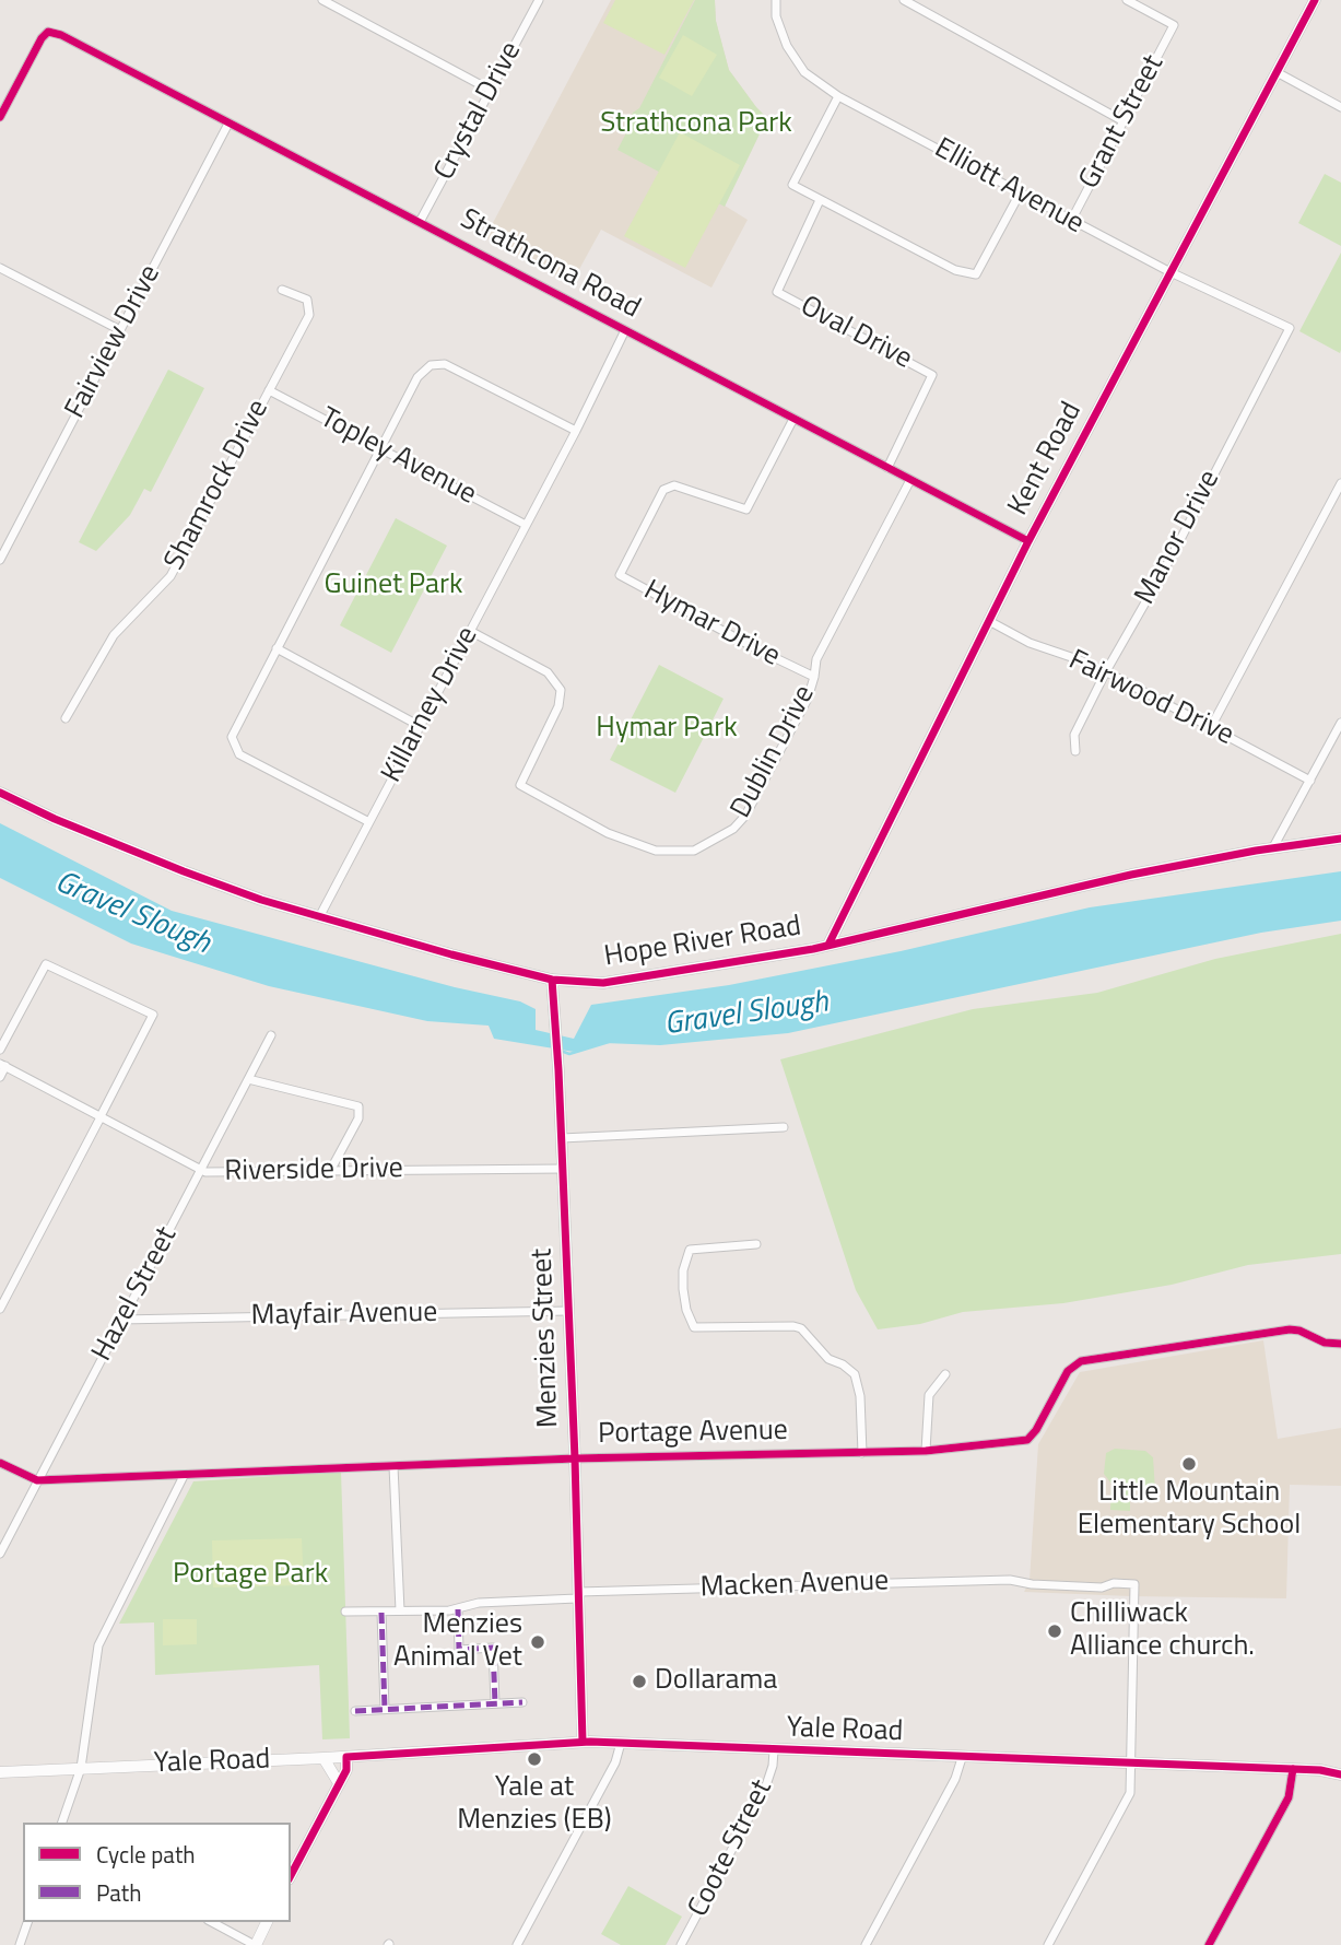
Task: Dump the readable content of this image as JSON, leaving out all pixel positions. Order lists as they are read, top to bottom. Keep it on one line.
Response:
{"streets":{"street":["Crystal Drive","Grant Street","Elliott Avenue","Strathcona Road","Oval Drive","Fairview Drive","Topley Avenue","Kent Road","Shamrock Drive","Manor Drive","Hymar Drive","Fairwood Drive","Killarney Drive","Dublin Drive","Hope River Road","Riverside Drive","Hazel Street","Mayfair Avenue","Menzies Street","Portage Avenue","Macken Avenue","Yale Road","Coote Street"]},"crossings":[["Crystal Drive","Strathcona Road"],["Grant Street","Elliott Avenue"],["Elliott Avenue","Kent Road"],["Elliott Avenue","Manor Drive"],["Strathcona Road","Oval Drive"],["Strathcona Road","Fairview Drive"],["Strathcona Road","Kent Road"],["Strathcona Road","Hymar Drive"],["Strathcona Road","Killarney Drive"],["Strathcona Road","Dublin Drive"],["Topley Avenue","Shamrock Drive"],["Topley Avenue","Killarney Drive"],["Kent Road","Fairwood Drive"],["Kent Road","Hope River Road"],["Manor Drive","Fairwood Drive"],["Hymar Drive","Dublin Drive"],["Killarney Drive","Dublin Drive"],["Killarney Drive","Hope River Road"],["Hope River Road","Menzies Street"],["Riverside Drive","Hazel Street"],["Riverside Drive","Menzies Street"],["Hazel Street","Mayfair Avenue"],["Hazel Street","Portage Avenue"],["Mayfair Avenue","Menzies Street"],["Menzies Street","Portage Avenue"],["Menzies Street","Macken Avenue"],["Menzies Street","Yale Road"],["Macken Avenue","Yale Road"],["Yale Road","Coote Street"]],"water":["Gravel Slough"],"parks":["Strathcona Park","Guinet Park","Hymar Park","Portage Park"],"places":["Little Mountain Elementary School","Chilliwack Alliance church.","Menzies Animal Vet","Dollarama","Yale at Menzies (EB)"],"legend":["Cycle path","Path"]}
